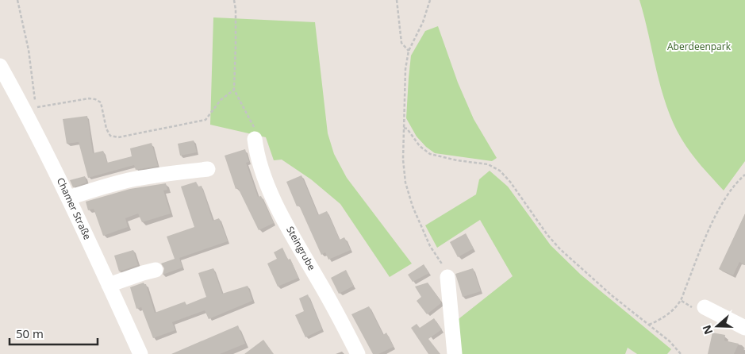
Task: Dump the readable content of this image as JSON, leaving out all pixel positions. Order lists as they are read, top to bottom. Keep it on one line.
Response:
{"streets":{"street":["Chamer Straße","Steingrube"]},"parks":["Aberdeenpark"],"scale_bar":"50 m","north":"left"}
